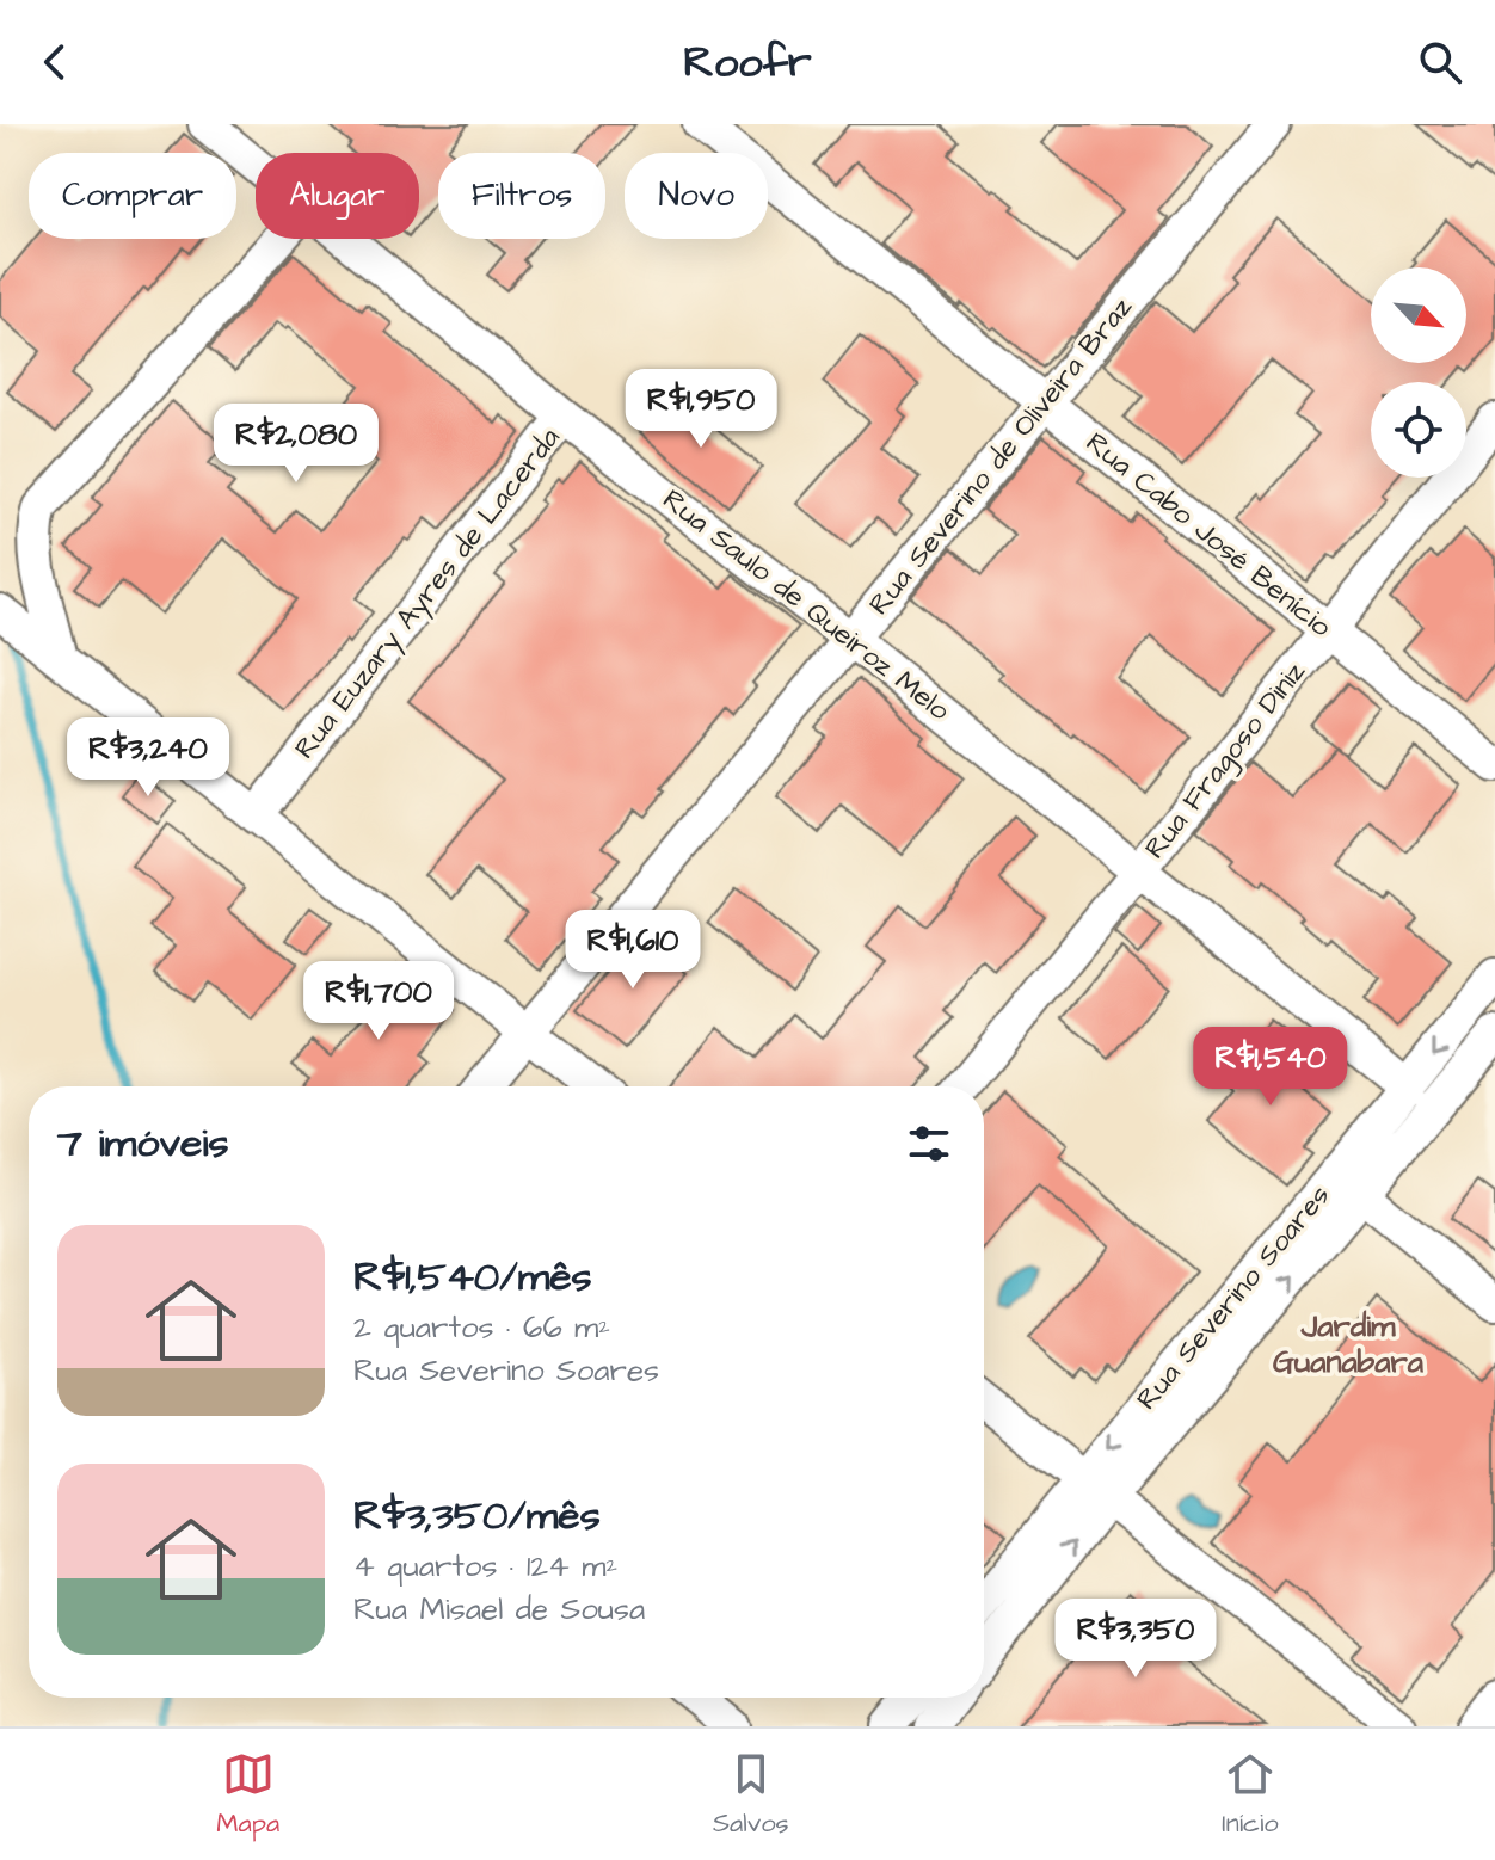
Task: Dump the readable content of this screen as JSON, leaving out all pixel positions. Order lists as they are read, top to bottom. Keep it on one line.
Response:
{"streets":{"street":["Rua Severino de Oliveira Braz","Rua Cabo José Benício","Rua Euzary Ayres de Lacerda","Rua Saulo de Queiroz Melo","Rua Fragoso Diniz","Rua Severino Soares"]},"crossings":[["Rua Severino de Oliveira Braz","Rua Cabo José Benício"],["Rua Severino de Oliveira Braz","Rua Saulo de Queiroz Melo"],["Rua Cabo José Benício","Rua Fragoso Diniz"],["Rua Euzary Ayres de Lacerda","Rua Saulo de Queiroz Melo"],["Rua Saulo de Queiroz Melo","Rua Fragoso Diniz"],["Rua Saulo de Queiroz Melo","Rua Severino Soares"]],"districts":["Jardim Guanabara"],"north":"bottom right","page":{"header":"Roofr","chip":["Comprar","Alugar","Filtros","Novo"],"price":["R$1,950","R$2,080","R$3,240","R$1,610","R$1,700","R$1,540","R$3,350"],"heading":"7 imóveis","list":[{"name":"R$1,540/mês","note":"2 quartos · 66 m² · Rua Severino Soares"},{"name":"R$3,350/mês","note":"4 quartos · 124 m² · Rua Misael de Sousa"}],"tabs":["Mapa","Salvos","Início"]}}
